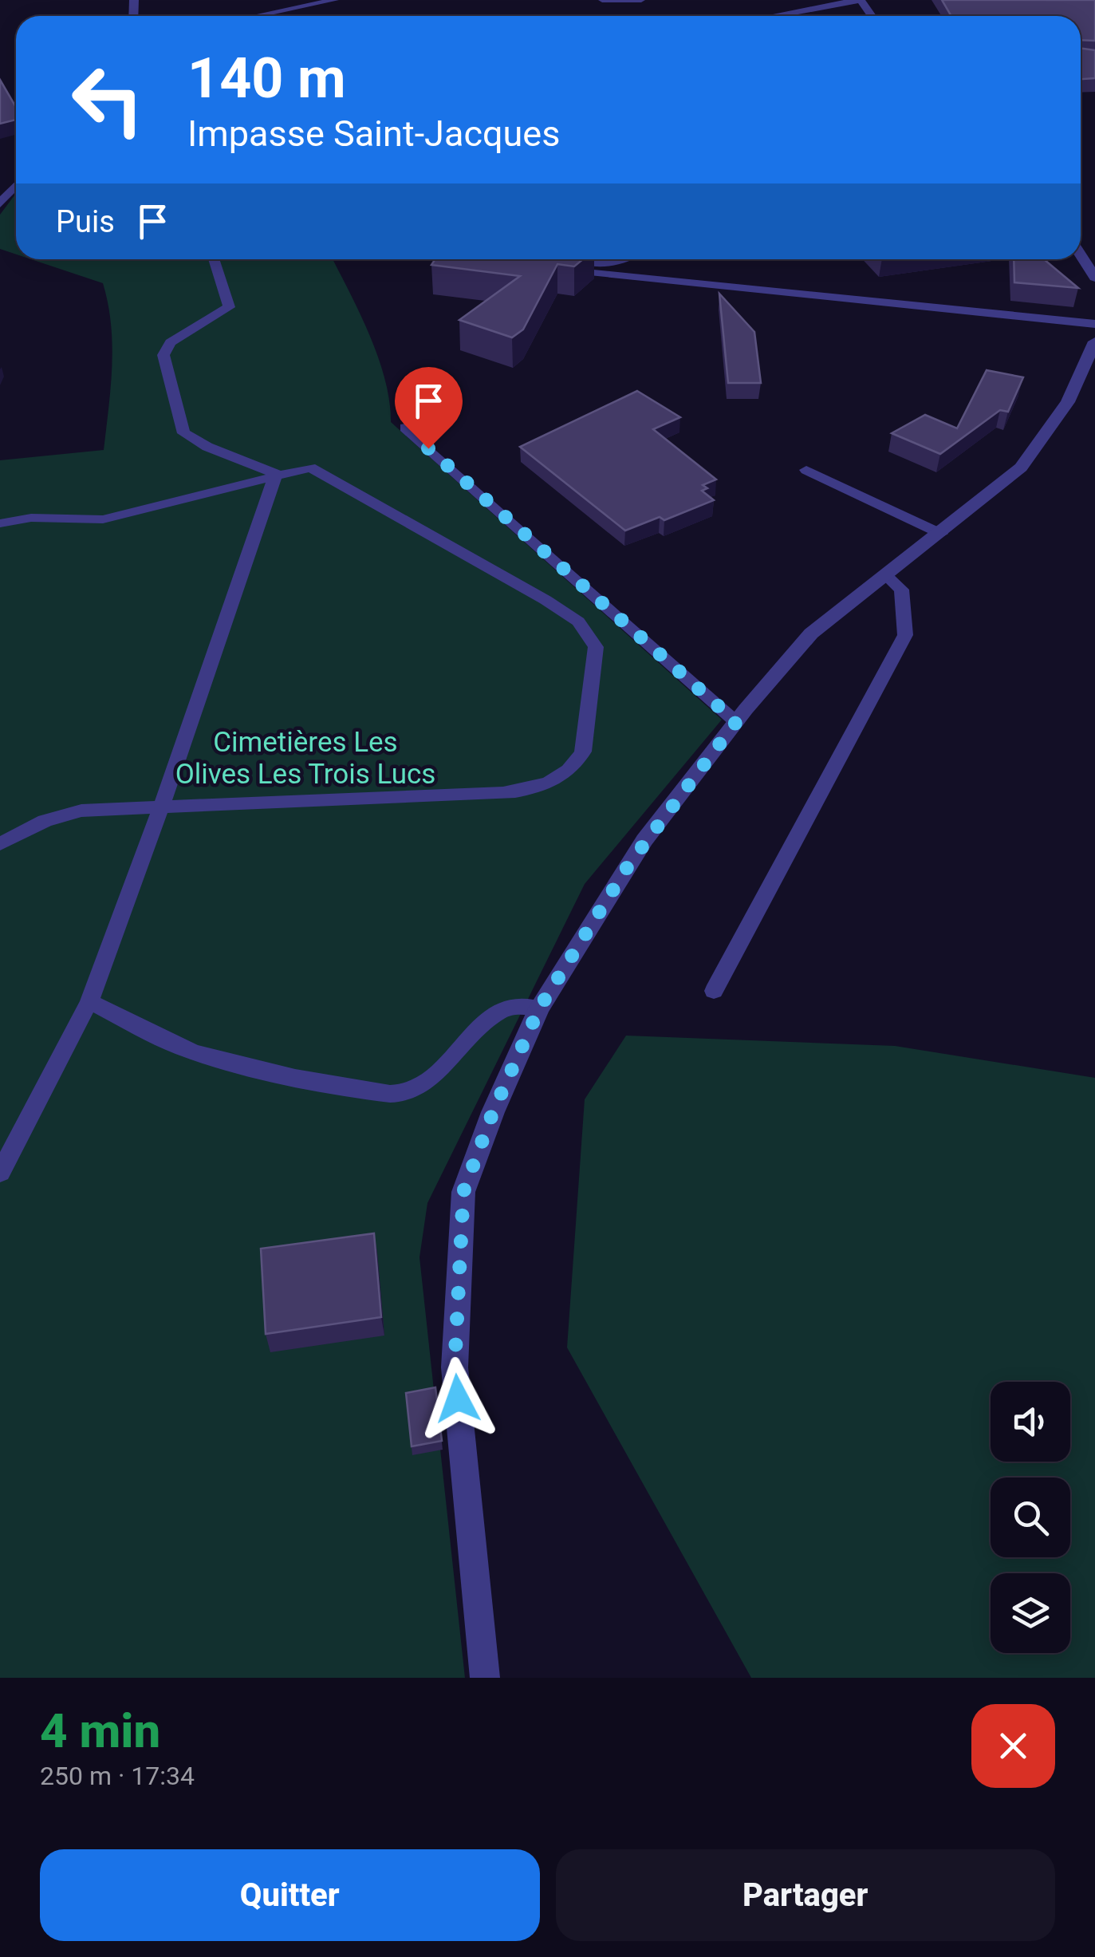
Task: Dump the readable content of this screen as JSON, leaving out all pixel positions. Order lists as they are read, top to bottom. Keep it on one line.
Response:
{"parks":["Cimetières Les Olives Les Trois Lucs"],"page":{"turn":["140 m","Impasse Saint-Jacques"],"then":"Puis","heading":["4 min","250 m · 17:34"],"buttons":["Quitter","Partager"]}}
